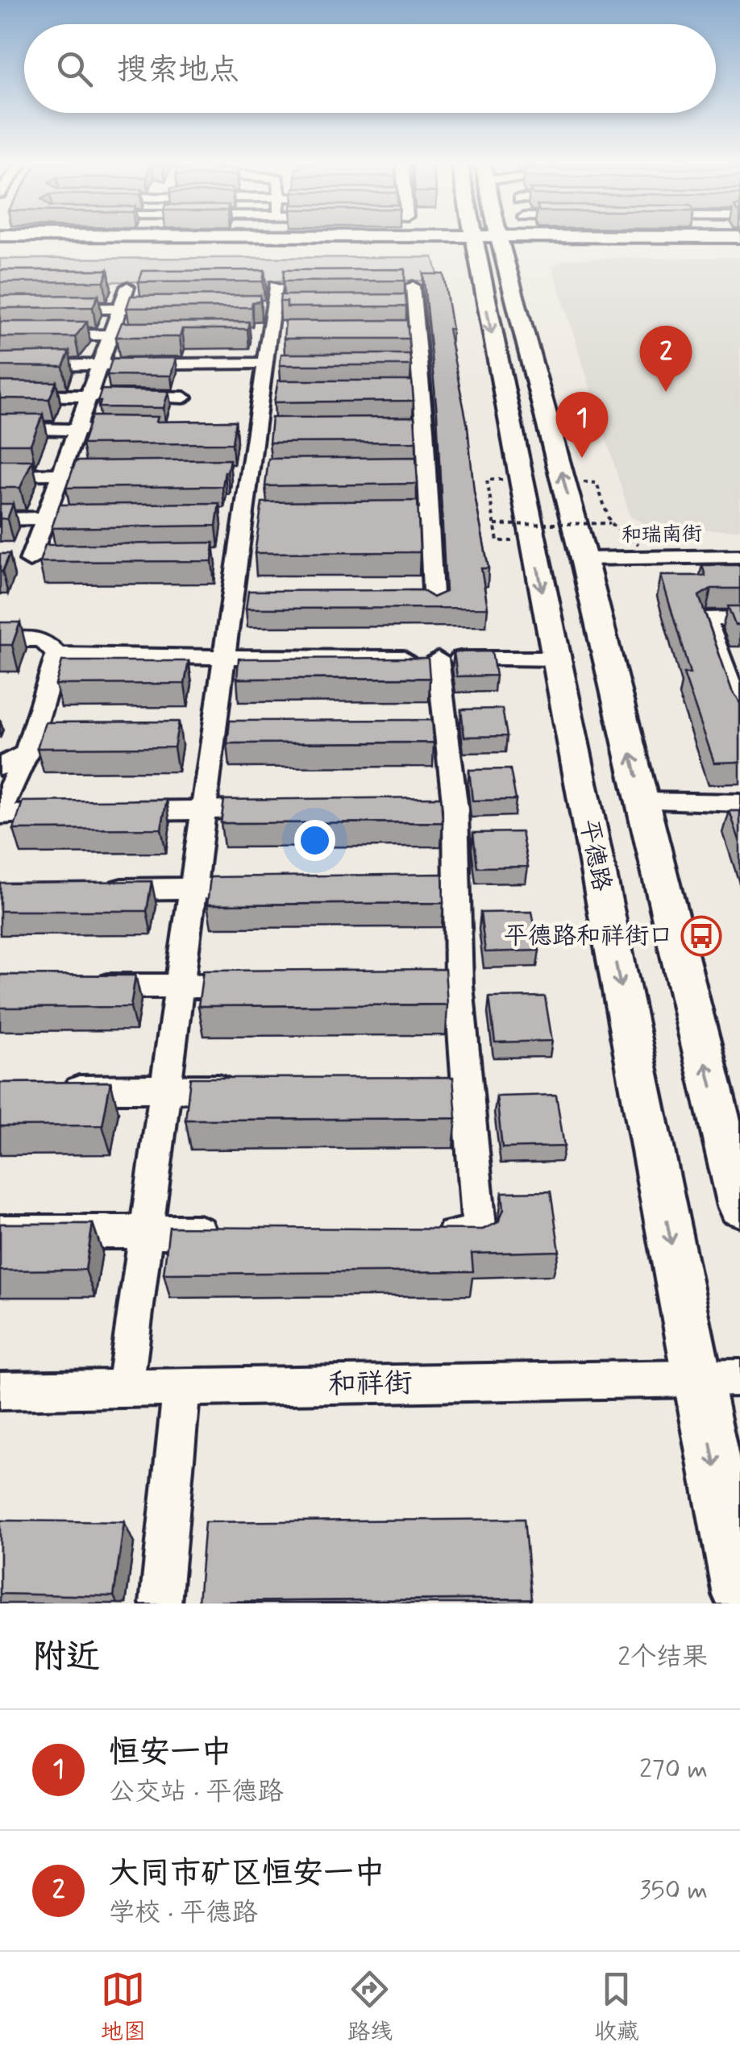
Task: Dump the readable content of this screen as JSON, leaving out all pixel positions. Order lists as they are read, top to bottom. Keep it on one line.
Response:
{"streets":{"main road":["平德路"],"street":["和瑞南街","和祥街"]},"crossings":[["和瑞南街","平德路"],["平德路","和祥街"]],"places":{"bus stop":["平德路和祥街口"]},"page":{"search":"搜索地点","pins":["2","1"],"heading":["附近","2个结果"],"list":[{"mark":"1","name":"恒安一中","note":"公交站 · 平德路","value":"270 m"},{"mark":"2","name":"大同市矿区恒安一中","note":"学校 · 平德路","value":"350 m"}],"nav":["地图","路线","收藏"]}}
